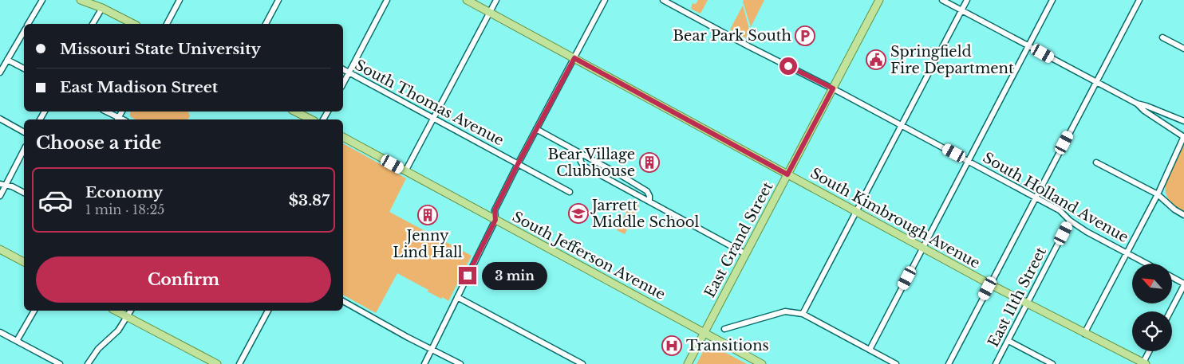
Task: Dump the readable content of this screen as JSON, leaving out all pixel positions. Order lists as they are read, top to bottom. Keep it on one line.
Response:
{"streets":{"main road":["South Kimbrough Avenue","East Grand Street","South Jefferson Avenue"],"street":["South Thomas Avenue","South Holland Avenue","East 11th Street"]},"crossings":[["South Holland Avenue","East Grand Street"],["South Holland Avenue","East 11th Street"],["South Kimbrough Avenue","East Grand Street"],["South Kimbrough Avenue","East 11th Street"],["East Grand Street","South Jefferson Avenue"]],"places":{"parking":["Bear Park South"],"public building":["Springfield Fire Department"],"building":["Bear Village Clubhouse","Jenny Lind Hall"],"school or university":["Jarrett Middle School"],"hospital":["Transitions"]},"north":"top left","page":{"banner":["Missouri State University","East Madison Street"],"heading":"Choose a ride","list":[{"name":"Economy","note":"1 min · 18:25","value":"$3.87"}],"buttons":"Confirm","bubble":"3 min"}}
